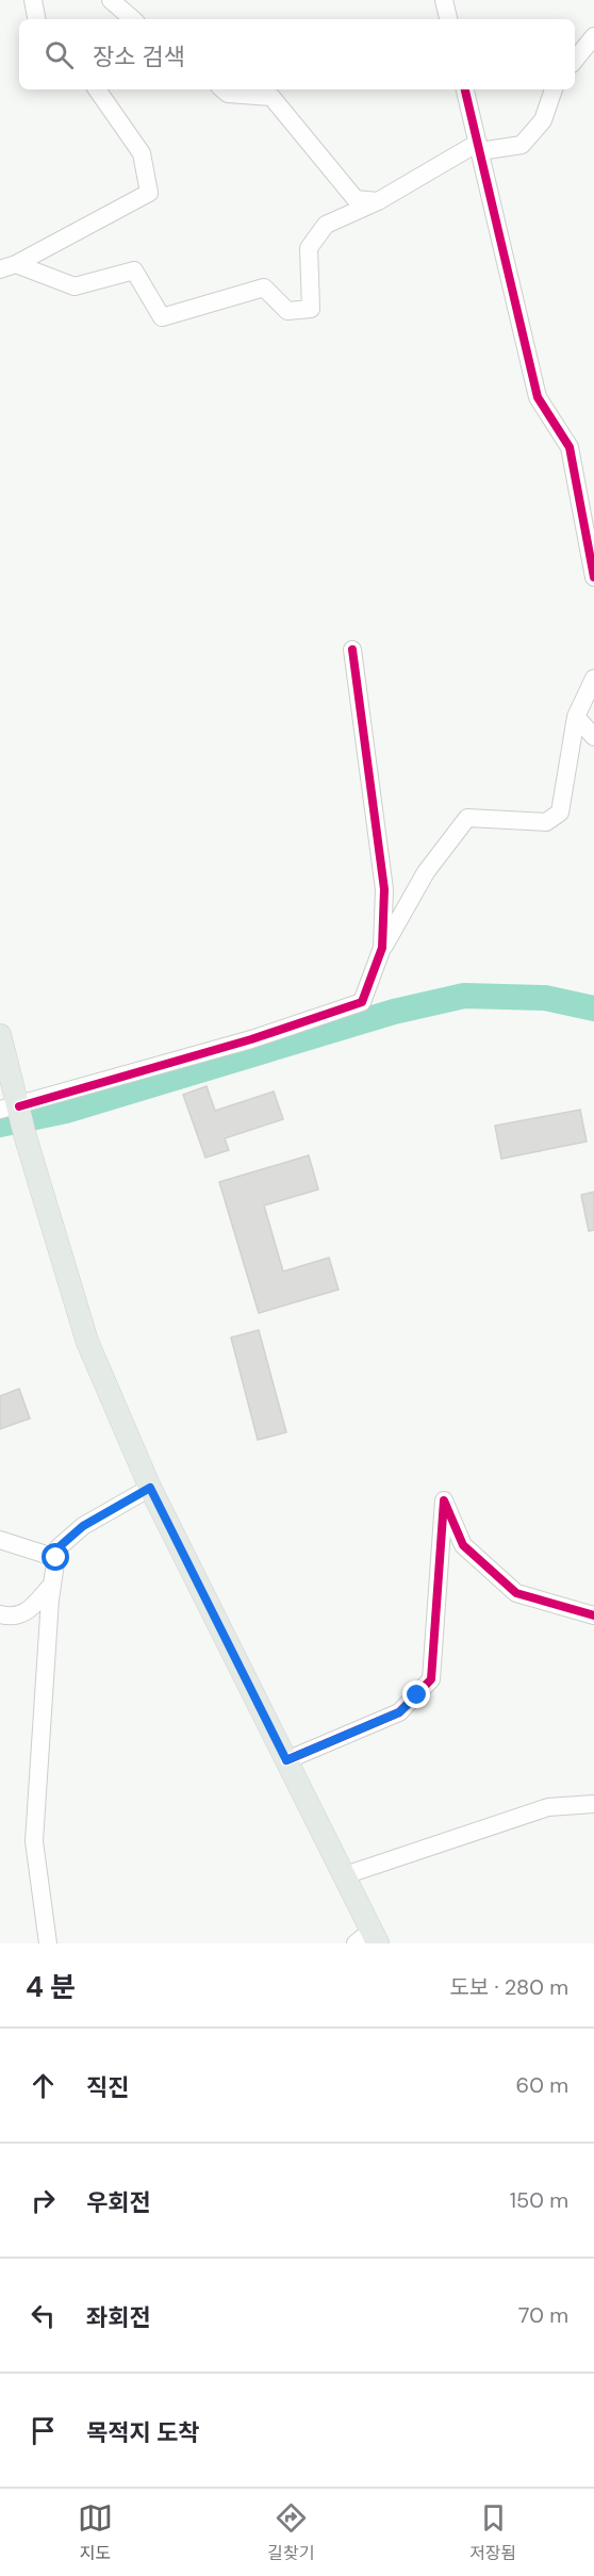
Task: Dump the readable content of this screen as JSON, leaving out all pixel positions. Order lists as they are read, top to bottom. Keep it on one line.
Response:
{"page":{"search":"장소 검색","heading":["4 분","도보 · 280 m"],"list":[["직진","60 m"],["우회전","150 m"],["좌회전","70 m"],"목적지 도착"],"nav":["지도","길찾기","저장됨"]}}
